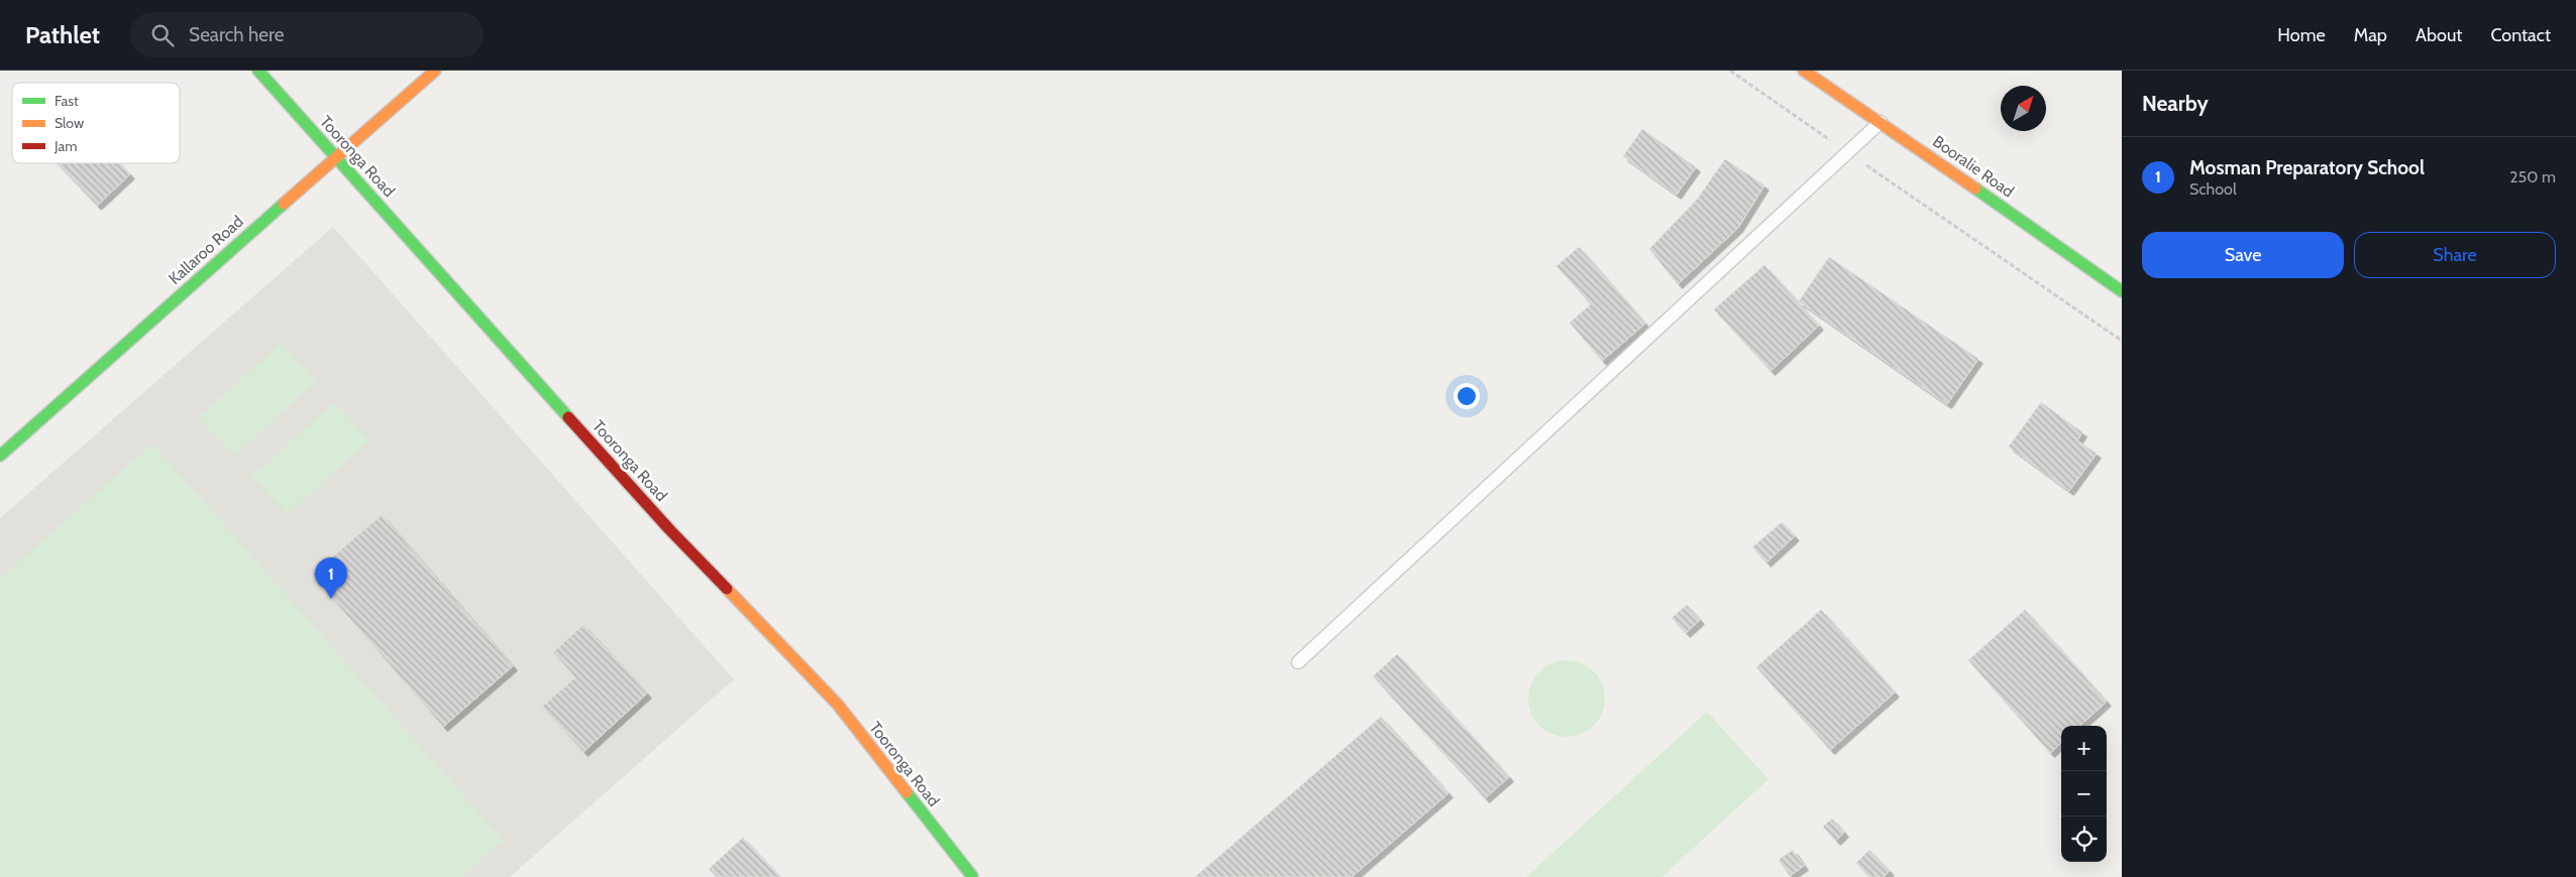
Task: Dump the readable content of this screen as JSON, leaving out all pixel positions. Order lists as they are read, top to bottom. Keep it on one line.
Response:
{"streets":{"street":["Tooronga Road","Booralie Road","Kallaroo Road"]},"crossings":[["Tooronga Road","Kallaroo Road"]],"legend":["Fast","Slow","Jam"],"north":"top right","page":{"header":"Pathlet","search":"Search here","nav":["Home","Map","About","Contact"],"heading":"Nearby","list":[{"mark":"1","name":"Mosman Preparatory School","note":"School","value":"250 m"}],"buttons":["Save","Share"],"pins":"1","map_buttons":["+","−"]}}
